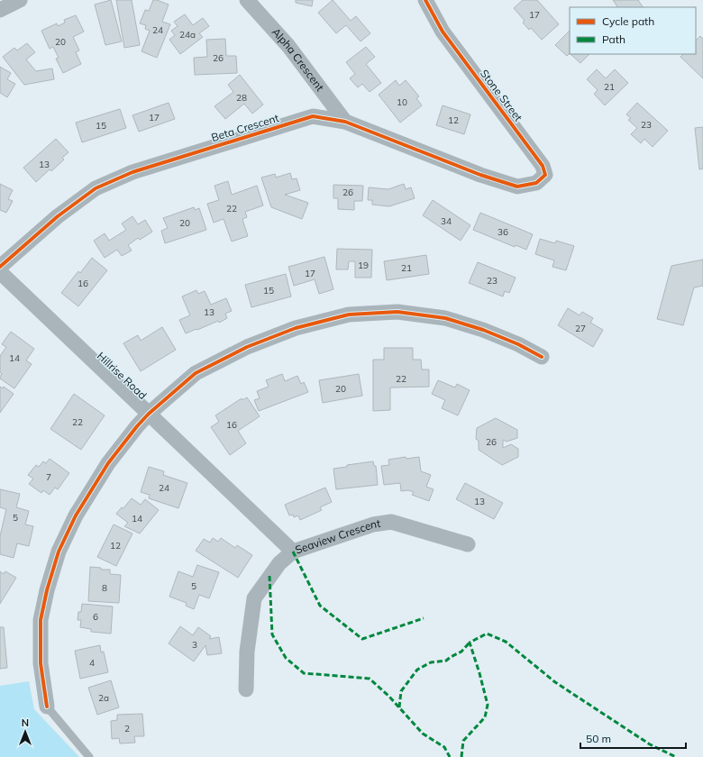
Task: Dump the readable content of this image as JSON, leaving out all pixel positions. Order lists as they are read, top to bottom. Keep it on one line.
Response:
{"streets":{"street":["Alpha Crescent","Stone Street","Beta Crescent","Hillrise Road","Seaview Crescent"]},"crossings":[["Alpha Crescent","Beta Crescent"],["Stone Street","Beta Crescent"],["Hillrise Road","Seaview Crescent"]],"house_numbers":["17","24","24a","20","26","21","28","10","17","12","23","15","13","26","22","34","20","36","19","21","17","23","16","15","13","27","14","22","20","22","16","26","7","24","13","5","14","12","5","8","6","3","4","2a","2"],"legend":["Cycle path","Path"],"scale_bar":"50 m","north":"top"}
